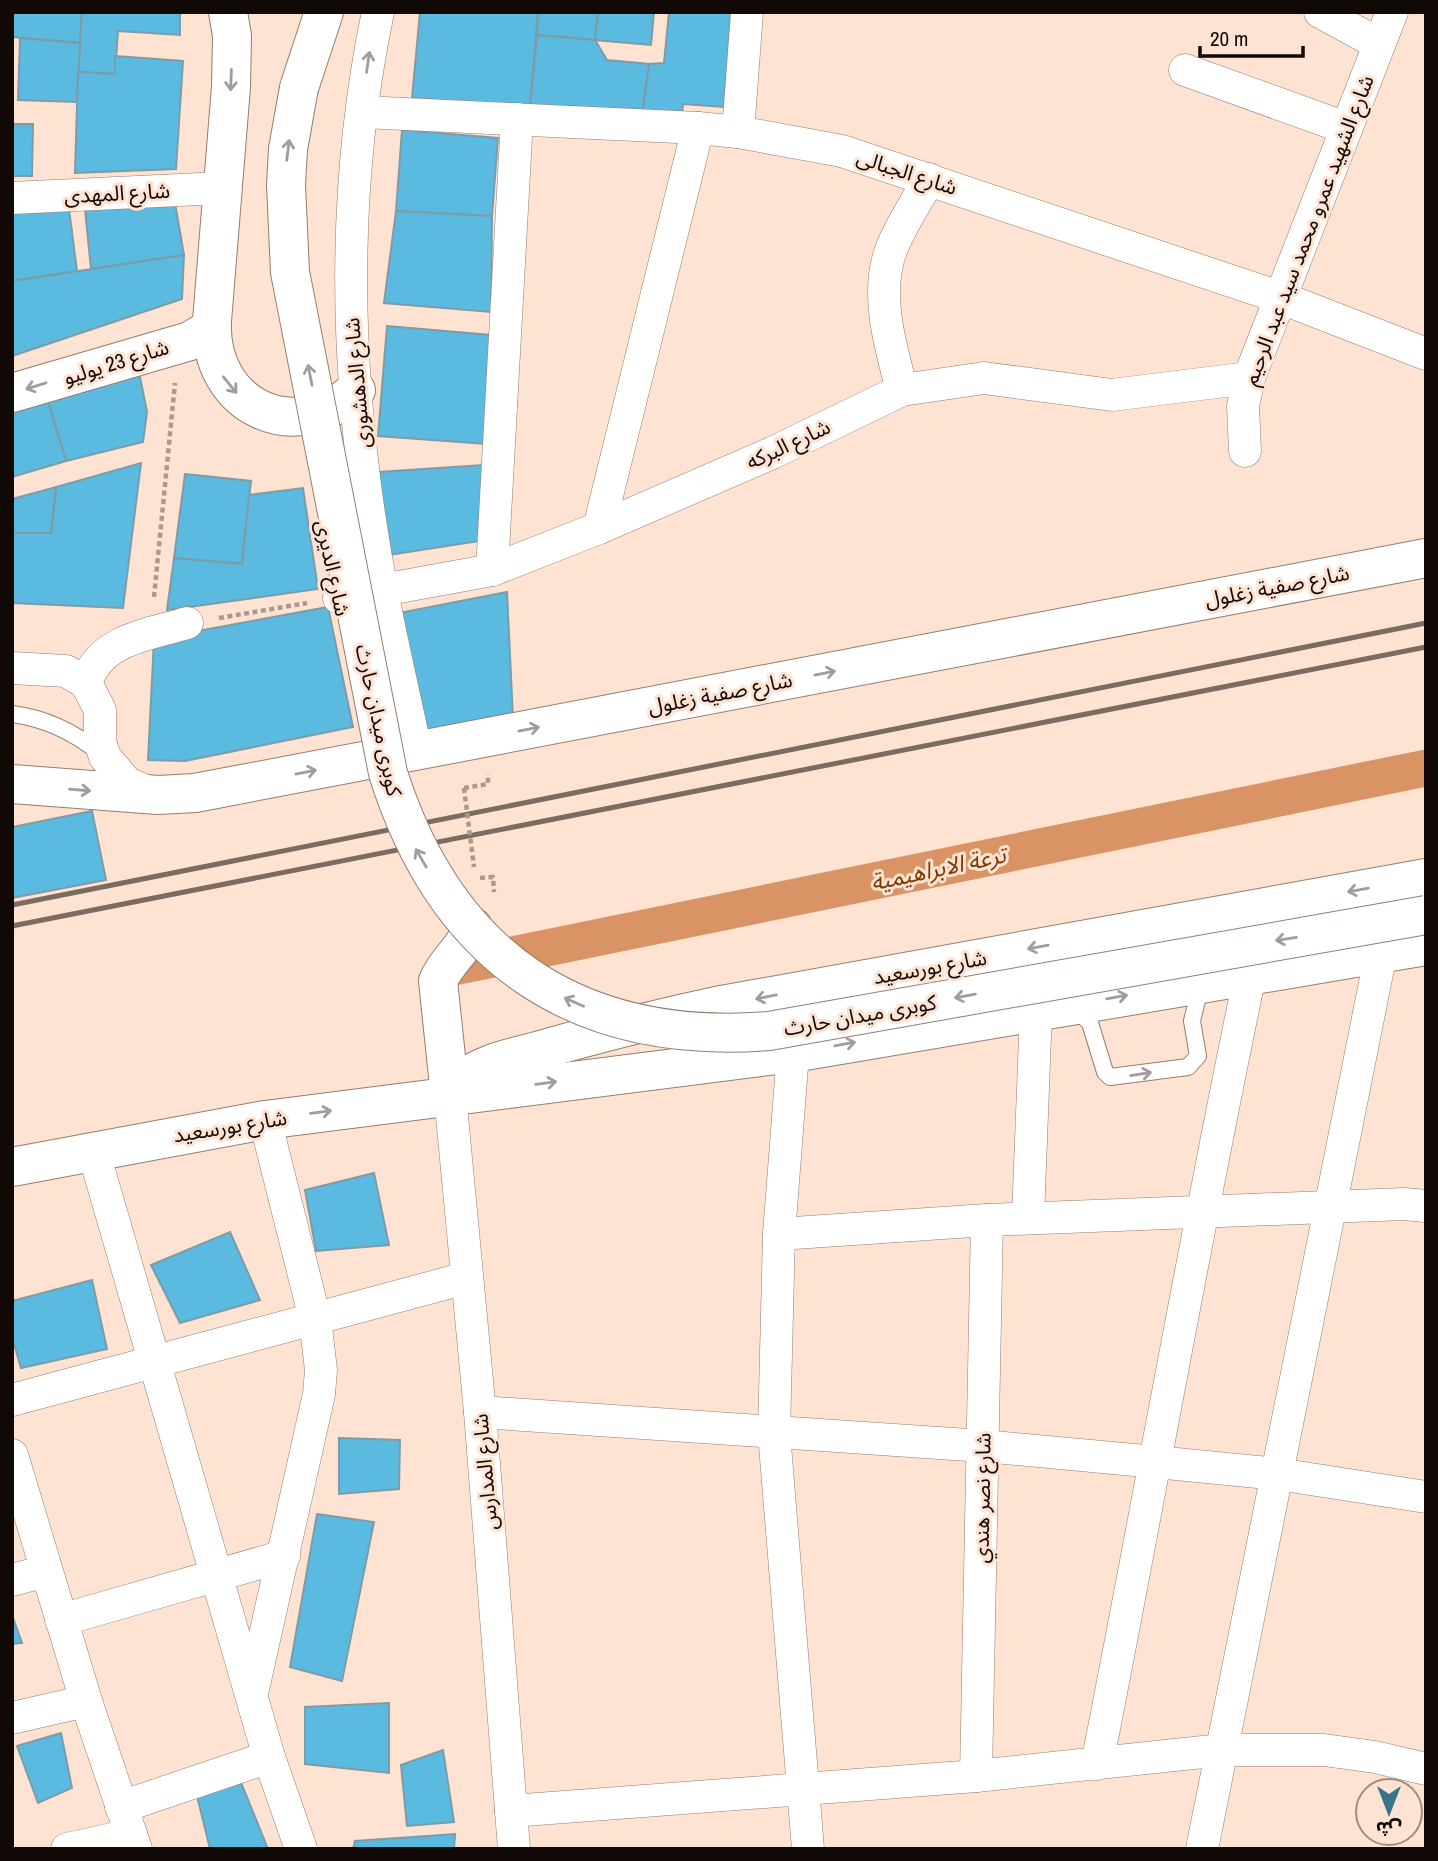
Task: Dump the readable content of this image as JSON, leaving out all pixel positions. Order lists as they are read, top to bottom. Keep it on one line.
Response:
{"streets":{"main road":["شارع 23 يوليو","شارع صفية زغلول","كوبرى ميدان حارث","شارع بورسعيد"],"street":["شارع الجبالى","شارع المهدى","شارع الشهيد عمرو محمد سيد عبد الرحيم","شارع الدهشورى","شارع البركه","شارع الديرى","شارع المدارس","شارع نصر هندي"]},"crossings":[["شارع الجبالى","شارع الشهيد عمرو محمد سيد عبد الرحيم"],["شارع الجبالى","شارع الدهشورى"],["شارع الشهيد عمرو محمد سيد عبد الرحيم","شارع البركه"],["شارع الدهشورى","شارع البركه"],["شارع الدهشورى","شارع صفية زغلول"],["شارع البركه","شارع الديرى"],["شارع الديرى","شارع صفية زغلول"],["شارع بورسعيد","شارع المدارس"]],"one_way":["شارع 23 يوليو","شارع صفية زغلول"],"water":["ترعة الابراهيمية"],"scale_bar":"20 m","north":"bottom"}
